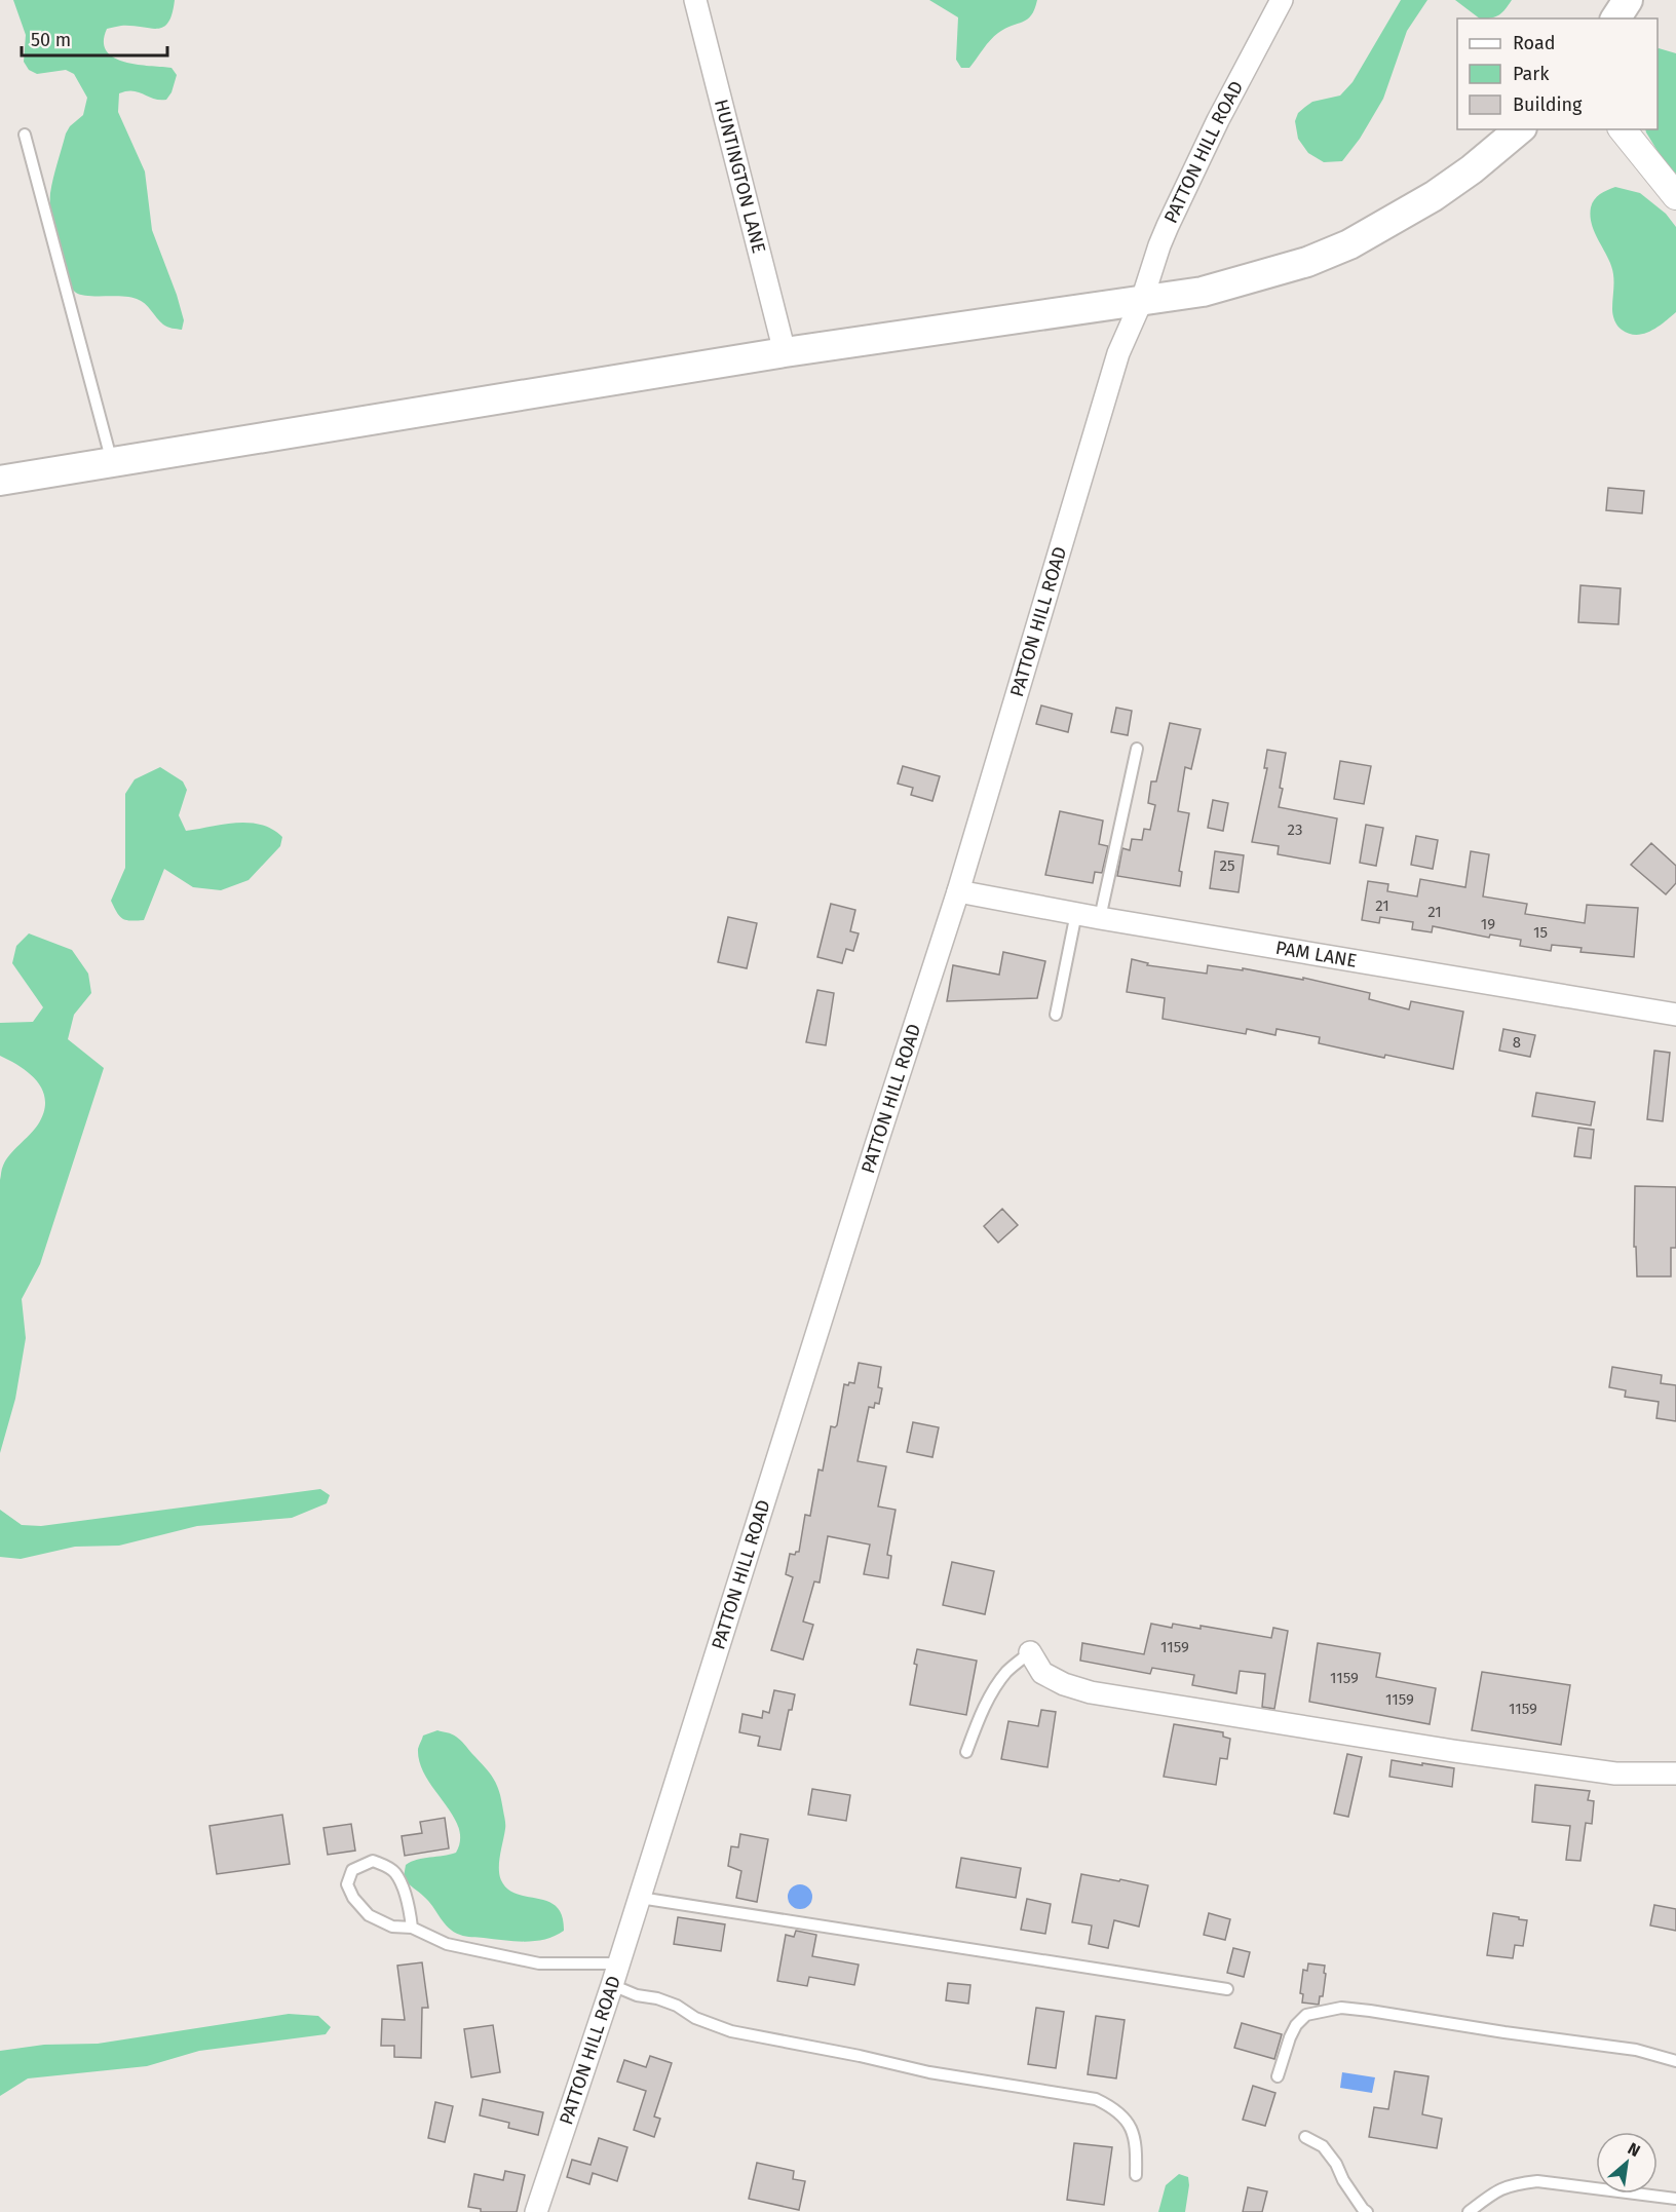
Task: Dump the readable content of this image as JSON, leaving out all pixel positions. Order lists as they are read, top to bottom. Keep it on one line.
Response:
{"streets":{"street":["PATTON HILL ROAD","HUNTINGTON LANE","PAM LANE"]},"crossings":[["PATTON HILL ROAD","PAM LANE"]],"house_numbers":["23","25","21","21","19","15","8","1159","1159","1159","1159"],"legend":["Road","Park","Building"],"scale_bar":"50 m","north":"top right"}
